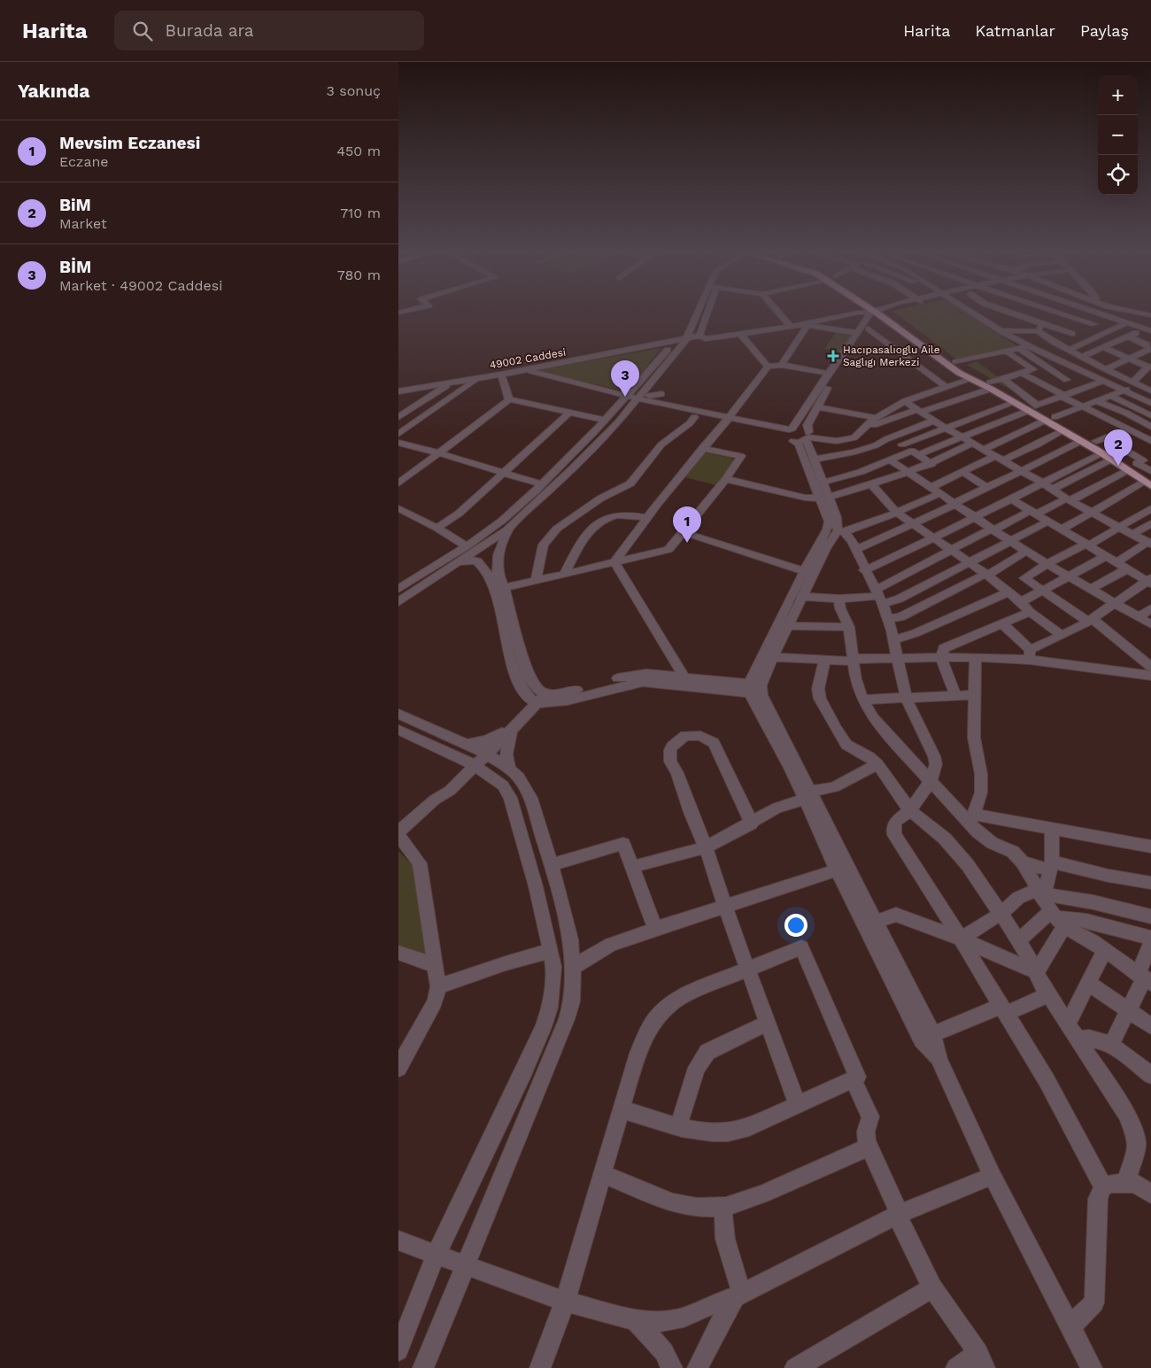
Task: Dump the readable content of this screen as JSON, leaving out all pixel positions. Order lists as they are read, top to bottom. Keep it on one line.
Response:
{"streets":{"street":["49002 Caddesi"]},"places":{"health":["Hacıpasalıoglu Aile Saglıgı Merkezi"]},"page":{"header":"Harita","search":"Burada ara","nav":["Harita","Katmanlar","Paylaş"],"heading":["Yakında","3 sonuç"],"map_buttons":["+","−"],"list":[{"mark":"1","name":"Mevsim Eczanesi","note":"Eczane","value":"450 m"},{"mark":"2","name":"BiM","note":"Market","value":"710 m"},{"mark":"3","name":"BİM","note":"Market · 49002 Caddesi","value":"780 m"}],"pins":["3","2","1"]}}
